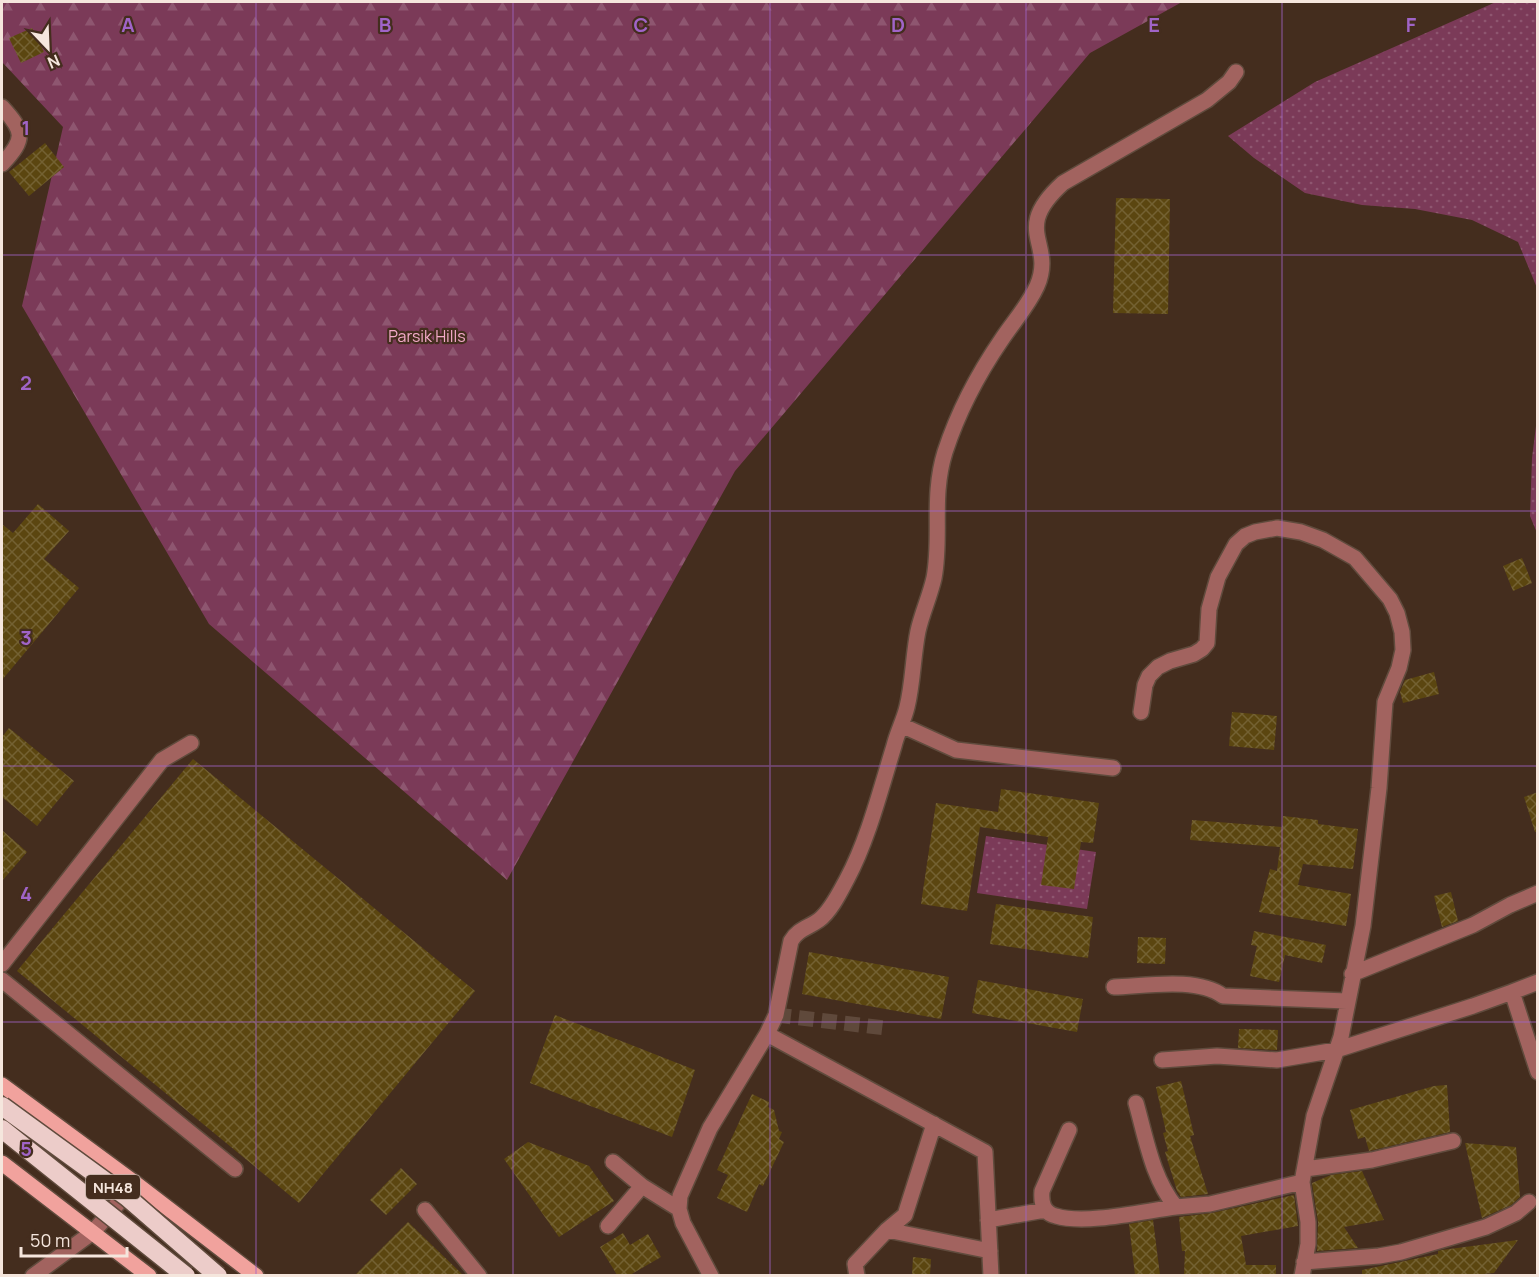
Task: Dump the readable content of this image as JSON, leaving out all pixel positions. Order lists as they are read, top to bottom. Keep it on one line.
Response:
{"streets":{"highway":["NH48"]},"parks":["Parsik Hills"],"scale_bar":"50 m","north":"bottom right","grid":{"columns":["A","B","C","D","E","F"],"rows":["1","2","3","4","5"]}}
